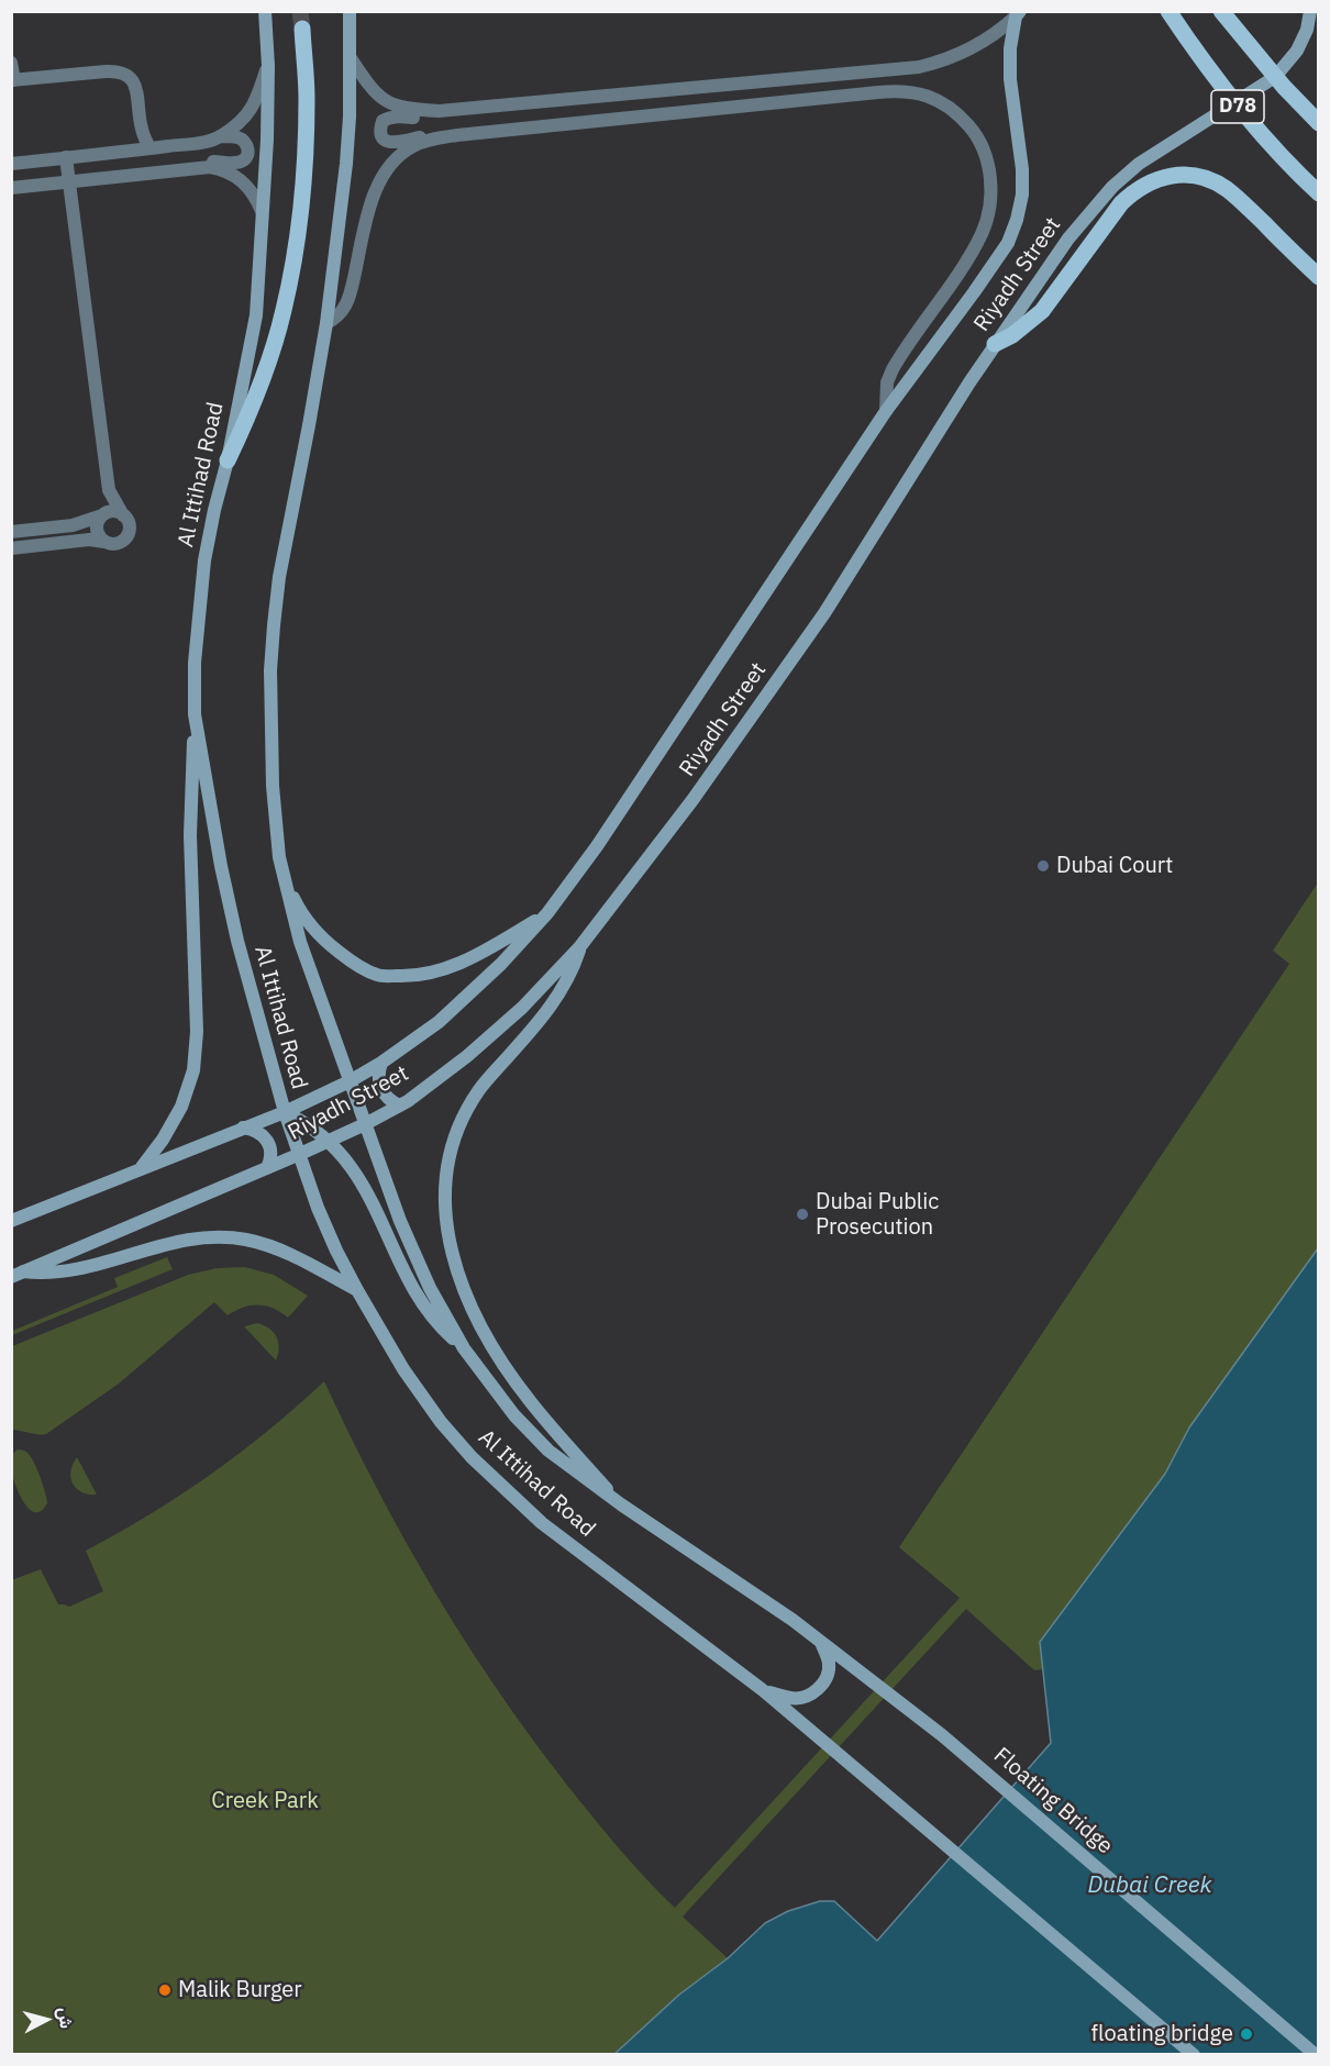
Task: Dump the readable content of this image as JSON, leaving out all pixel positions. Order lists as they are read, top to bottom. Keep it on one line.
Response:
{"streets":{"main road":["D78","Riyadh Street","Al Ittihad Road","Floating Bridge"]},"crossings":[["Riyadh Street","Al Ittihad Road"],["Al Ittihad Road","Floating Bridge"]],"water":["Dubai Creek"],"parks":["Creek Park"],"places":["Dubai Court","Dubai Public Prosecution","Malik Burger","floating bridge"],"north":"right"}
